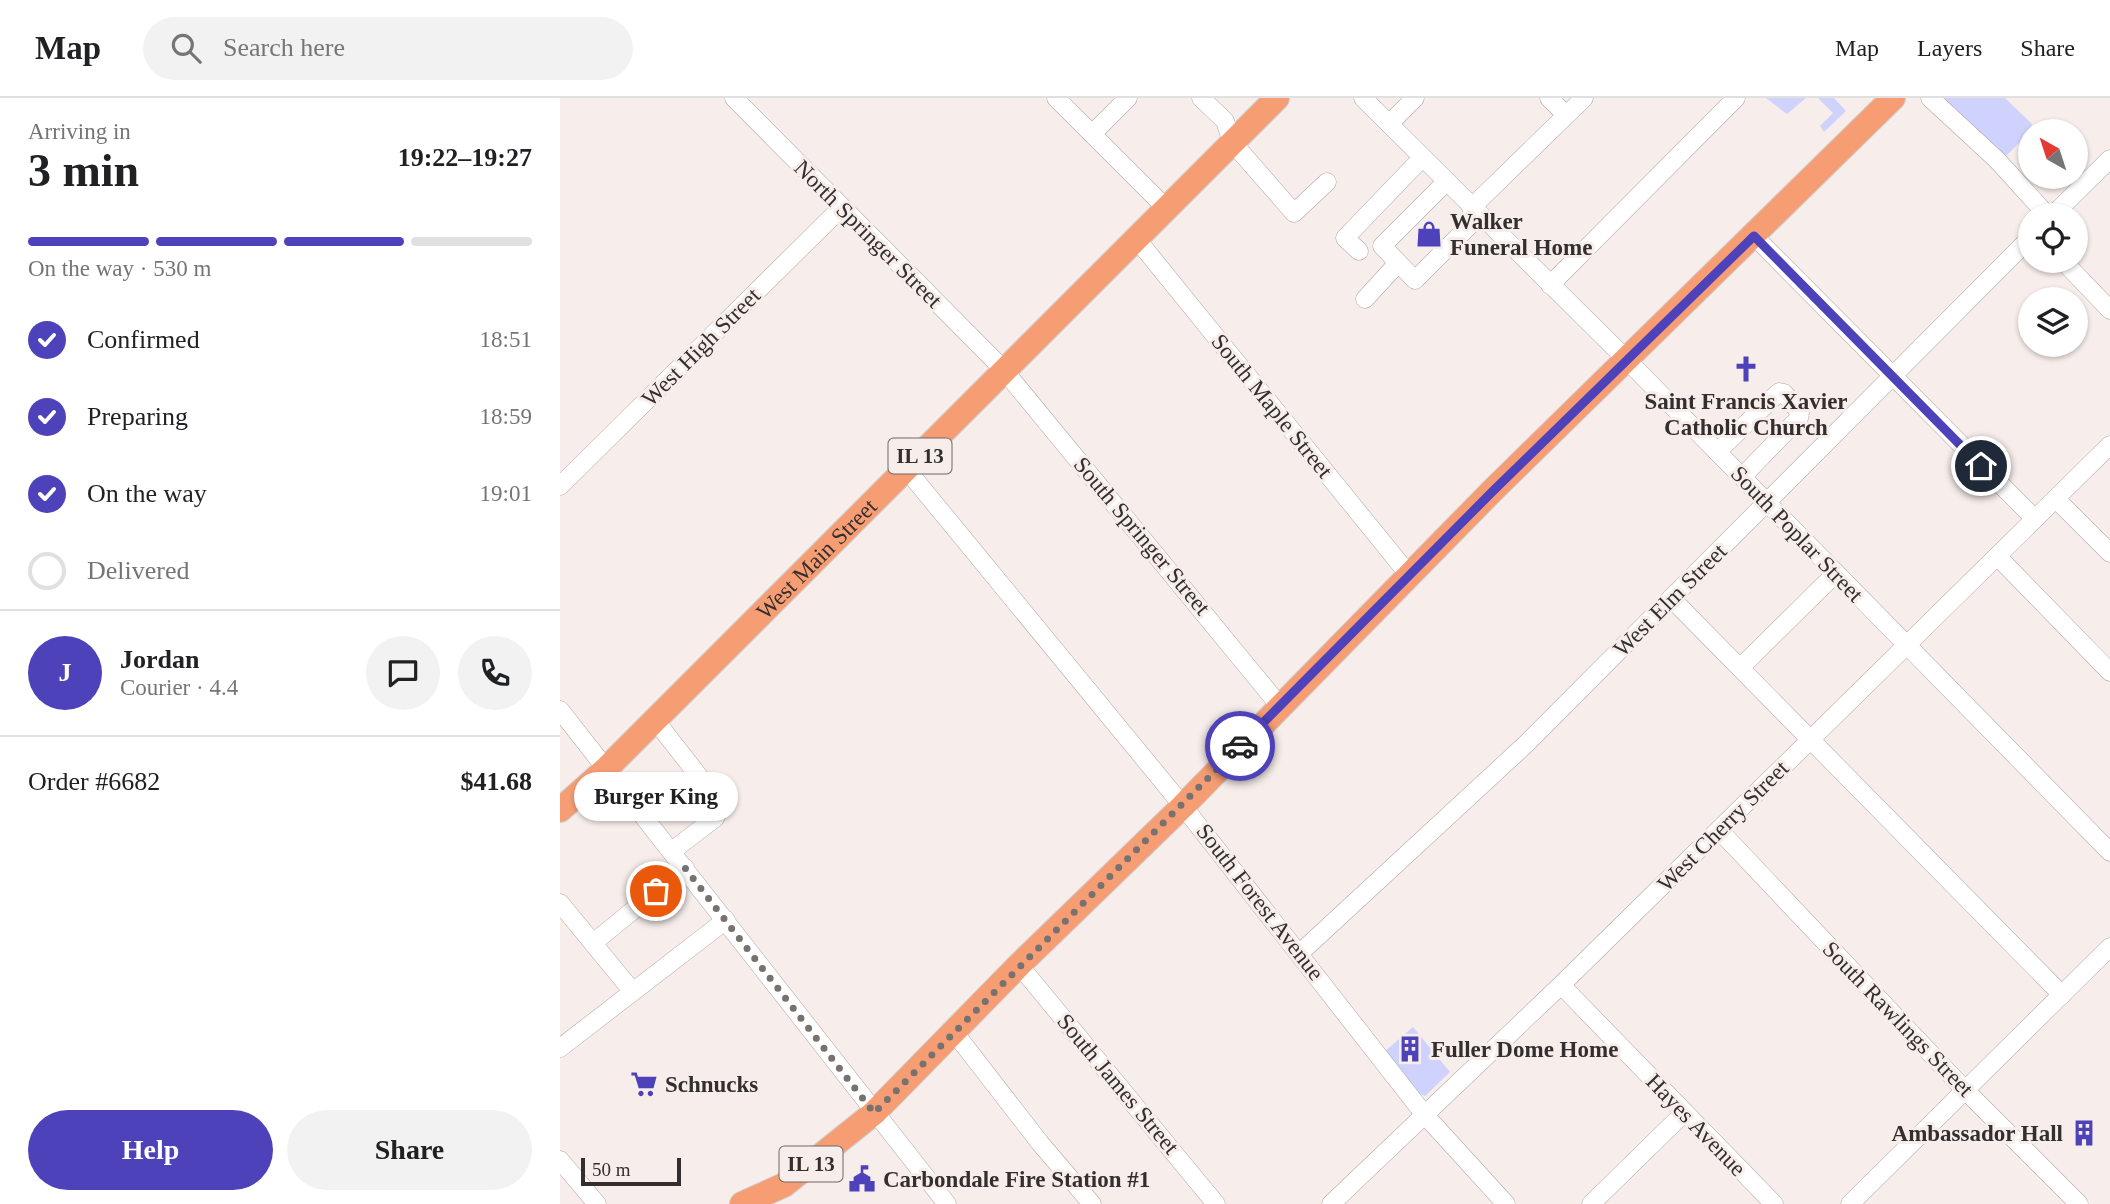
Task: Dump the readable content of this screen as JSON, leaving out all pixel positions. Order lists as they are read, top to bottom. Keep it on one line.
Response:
{"streets":{"highway":["IL 13","West Main Street"],"street":["North Springer Street","West High Street","South Maple Street","South Poplar Street","South Springer Street","West Elm Street","West Cherry Street","South Forest Avenue","South Rawlings Street","South James Street","Hayes Avenue"]},"crossings":[["North Springer Street","West High Street"],["North Springer Street","South Springer Street"],["North Springer Street","West Main Street"],["South Maple Street","IL 13"],["South Maple Street","West Main Street"],["IL 13","South Poplar Street"],["IL 13","South Springer Street"],["IL 13","South Forest Avenue"],["IL 13","South James Street"],["South Poplar Street","West Elm Street"],["South Poplar Street","West Cherry Street"],["South Springer Street","West Main Street"],["West Main Street","South Forest Avenue"],["West Elm Street","South Forest Avenue"],["West Cherry Street","South Forest Avenue"],["West Cherry Street","South Rawlings Street"],["West Cherry Street","Hayes Avenue"]],"places":{"shop":["Walker Funeral Home"],"church":["Saint Francis Xavier Catholic Church"],"other":["Burger King"],"building":["Fuller Dome Home","Ambassador Hall"],"supermarket":["Schnucks"],"public building":["Carbondale Fire Station #1"]},"scale_bar":"50 m","north":"top left","page":{"header":"Map","search":"Search here","nav":["Map","Layers","Share"],"heading":["3 min","Arriving in","19:22–19:27"],"panel":["Jordan","Courier · 4.4","Order #6682","$41.68"],"bar":"On the way · 530 m","list":[["Confirmed","18:51"],["Preparing","18:59"],["On the way","19:01"],"Delivered"],"round":"J","bubble":"Burger King","buttons":["Help","Share"],"scale":"50 m"}}
